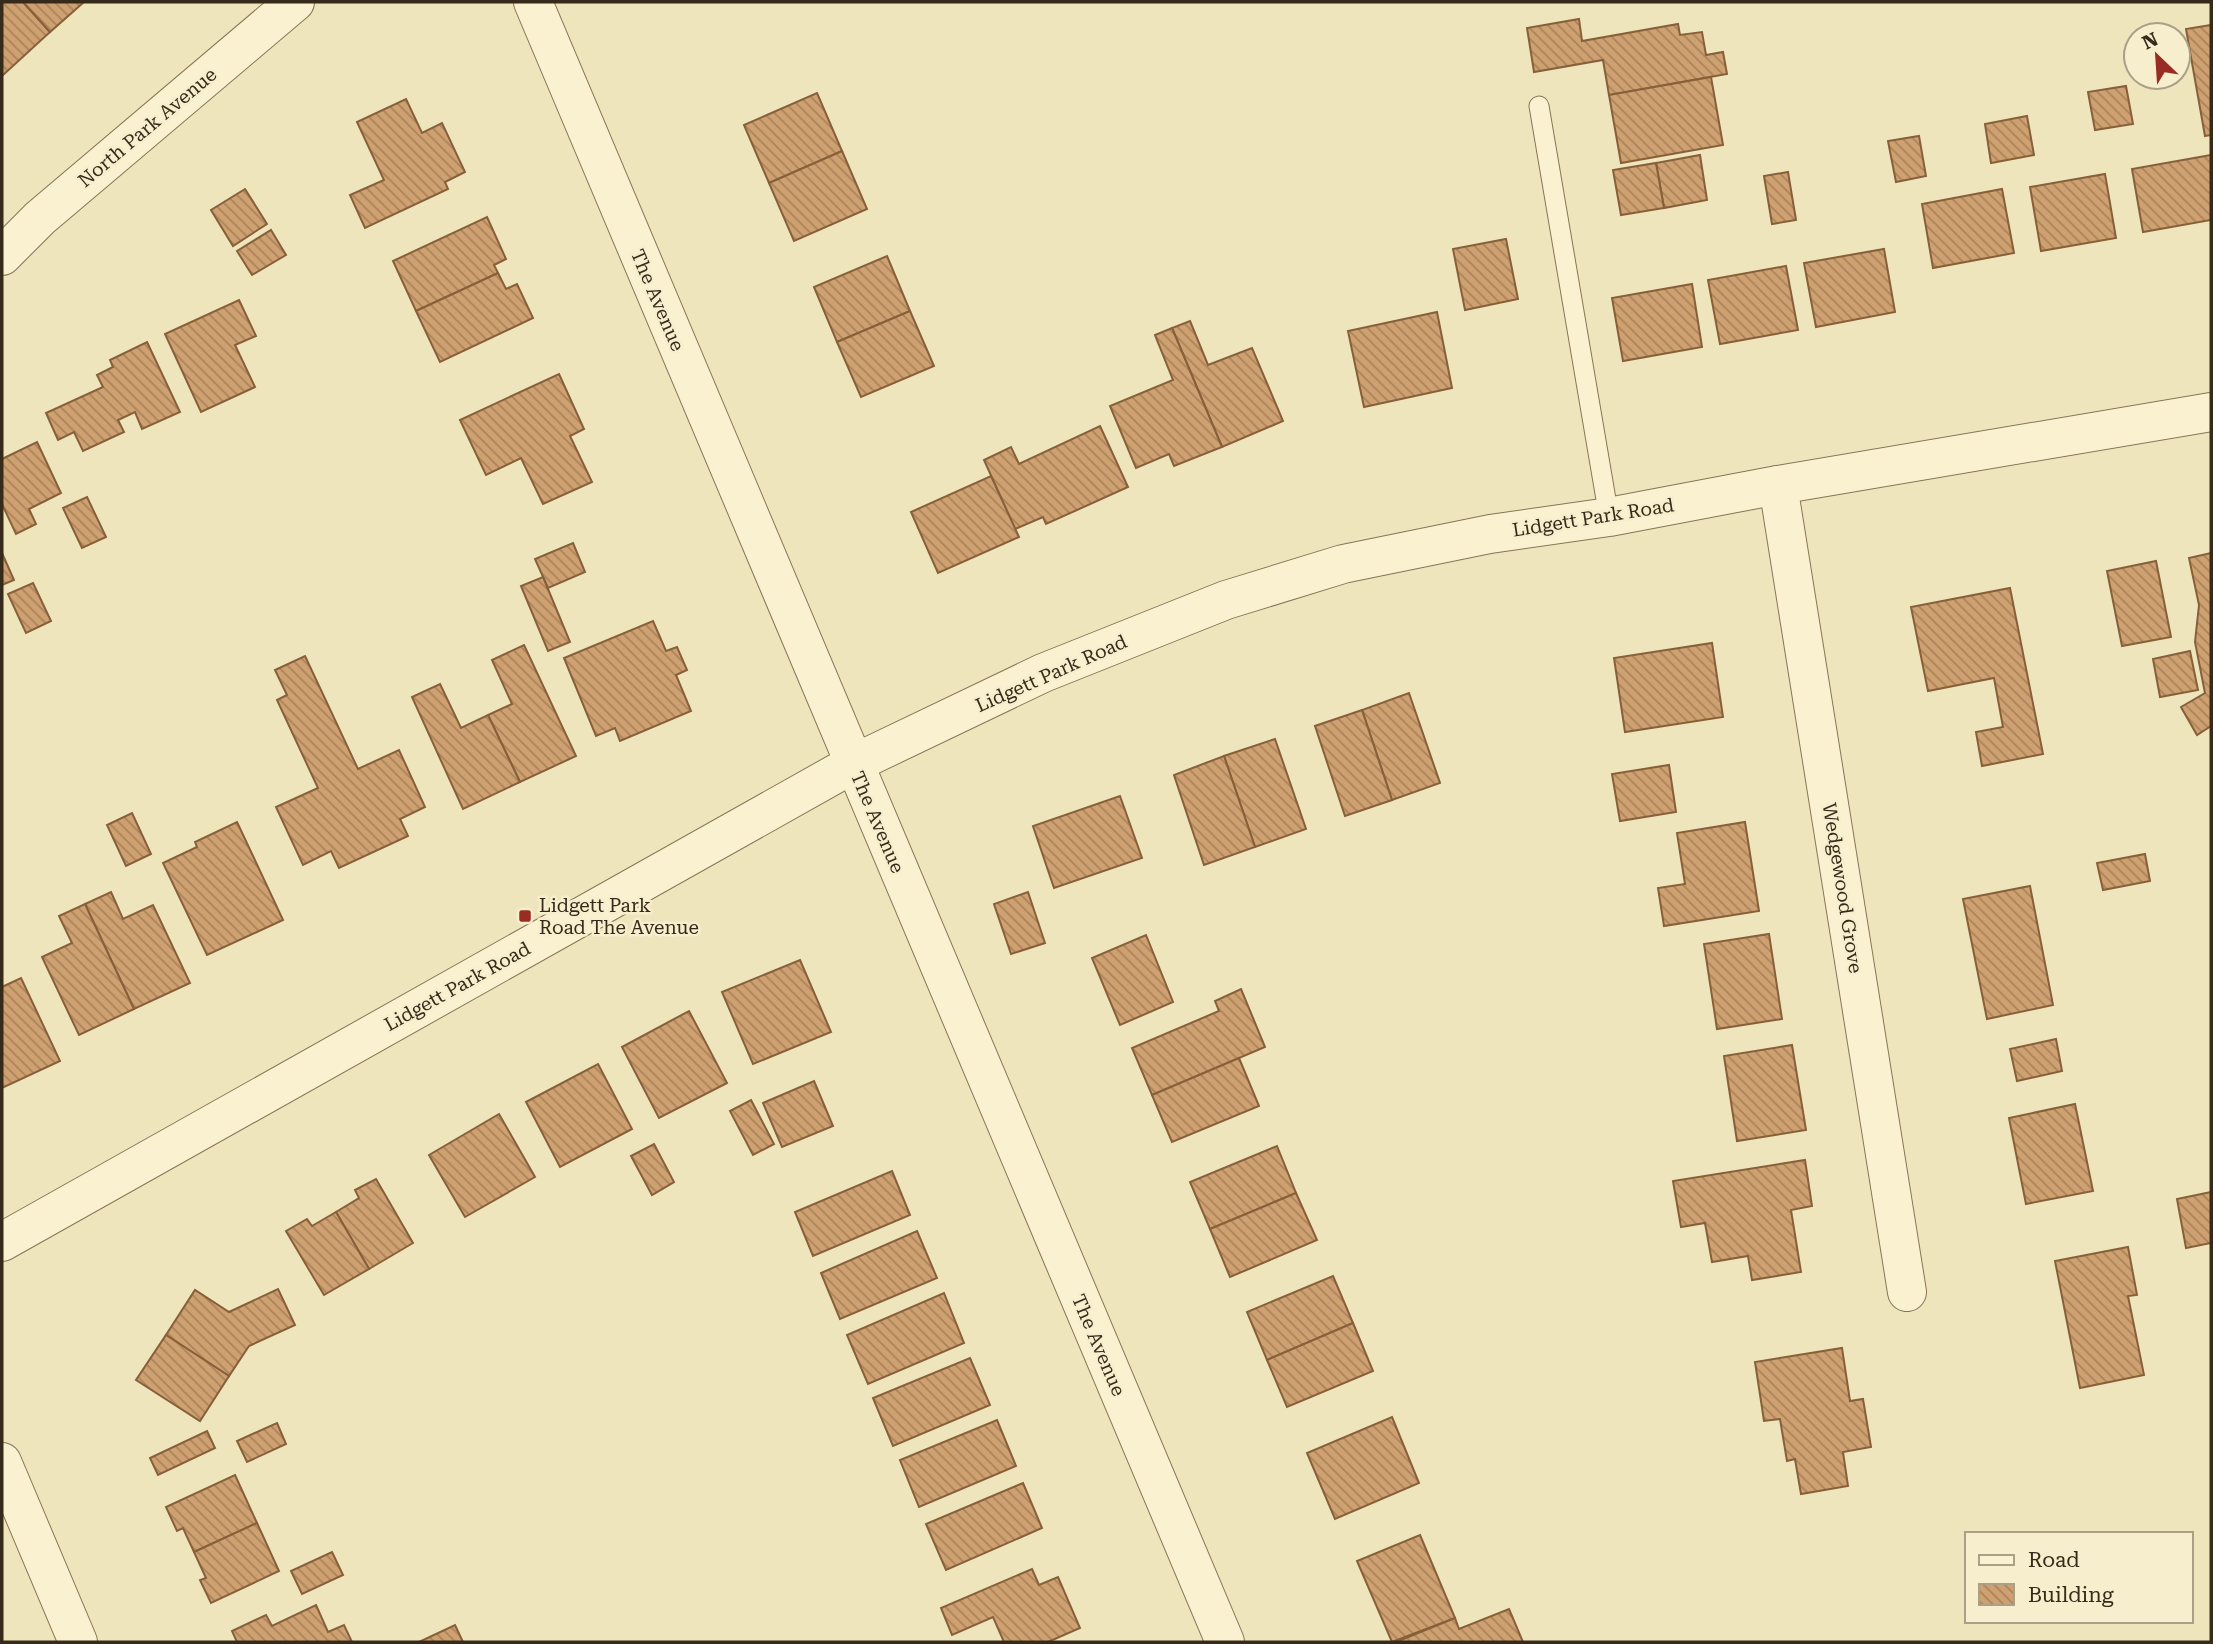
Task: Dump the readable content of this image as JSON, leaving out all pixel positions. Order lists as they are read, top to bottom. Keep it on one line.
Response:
{"streets":{"street":["North Park Avenue","The Avenue","Lidgett Park Road","Wedgewood Grove"]},"crossings":[["The Avenue","Lidgett Park Road"],["Lidgett Park Road","Wedgewood Grove"]],"places":{"transit":["Lidgett Park Road The Avenue"]},"legend":["Road","Building"],"north":"top left"}
